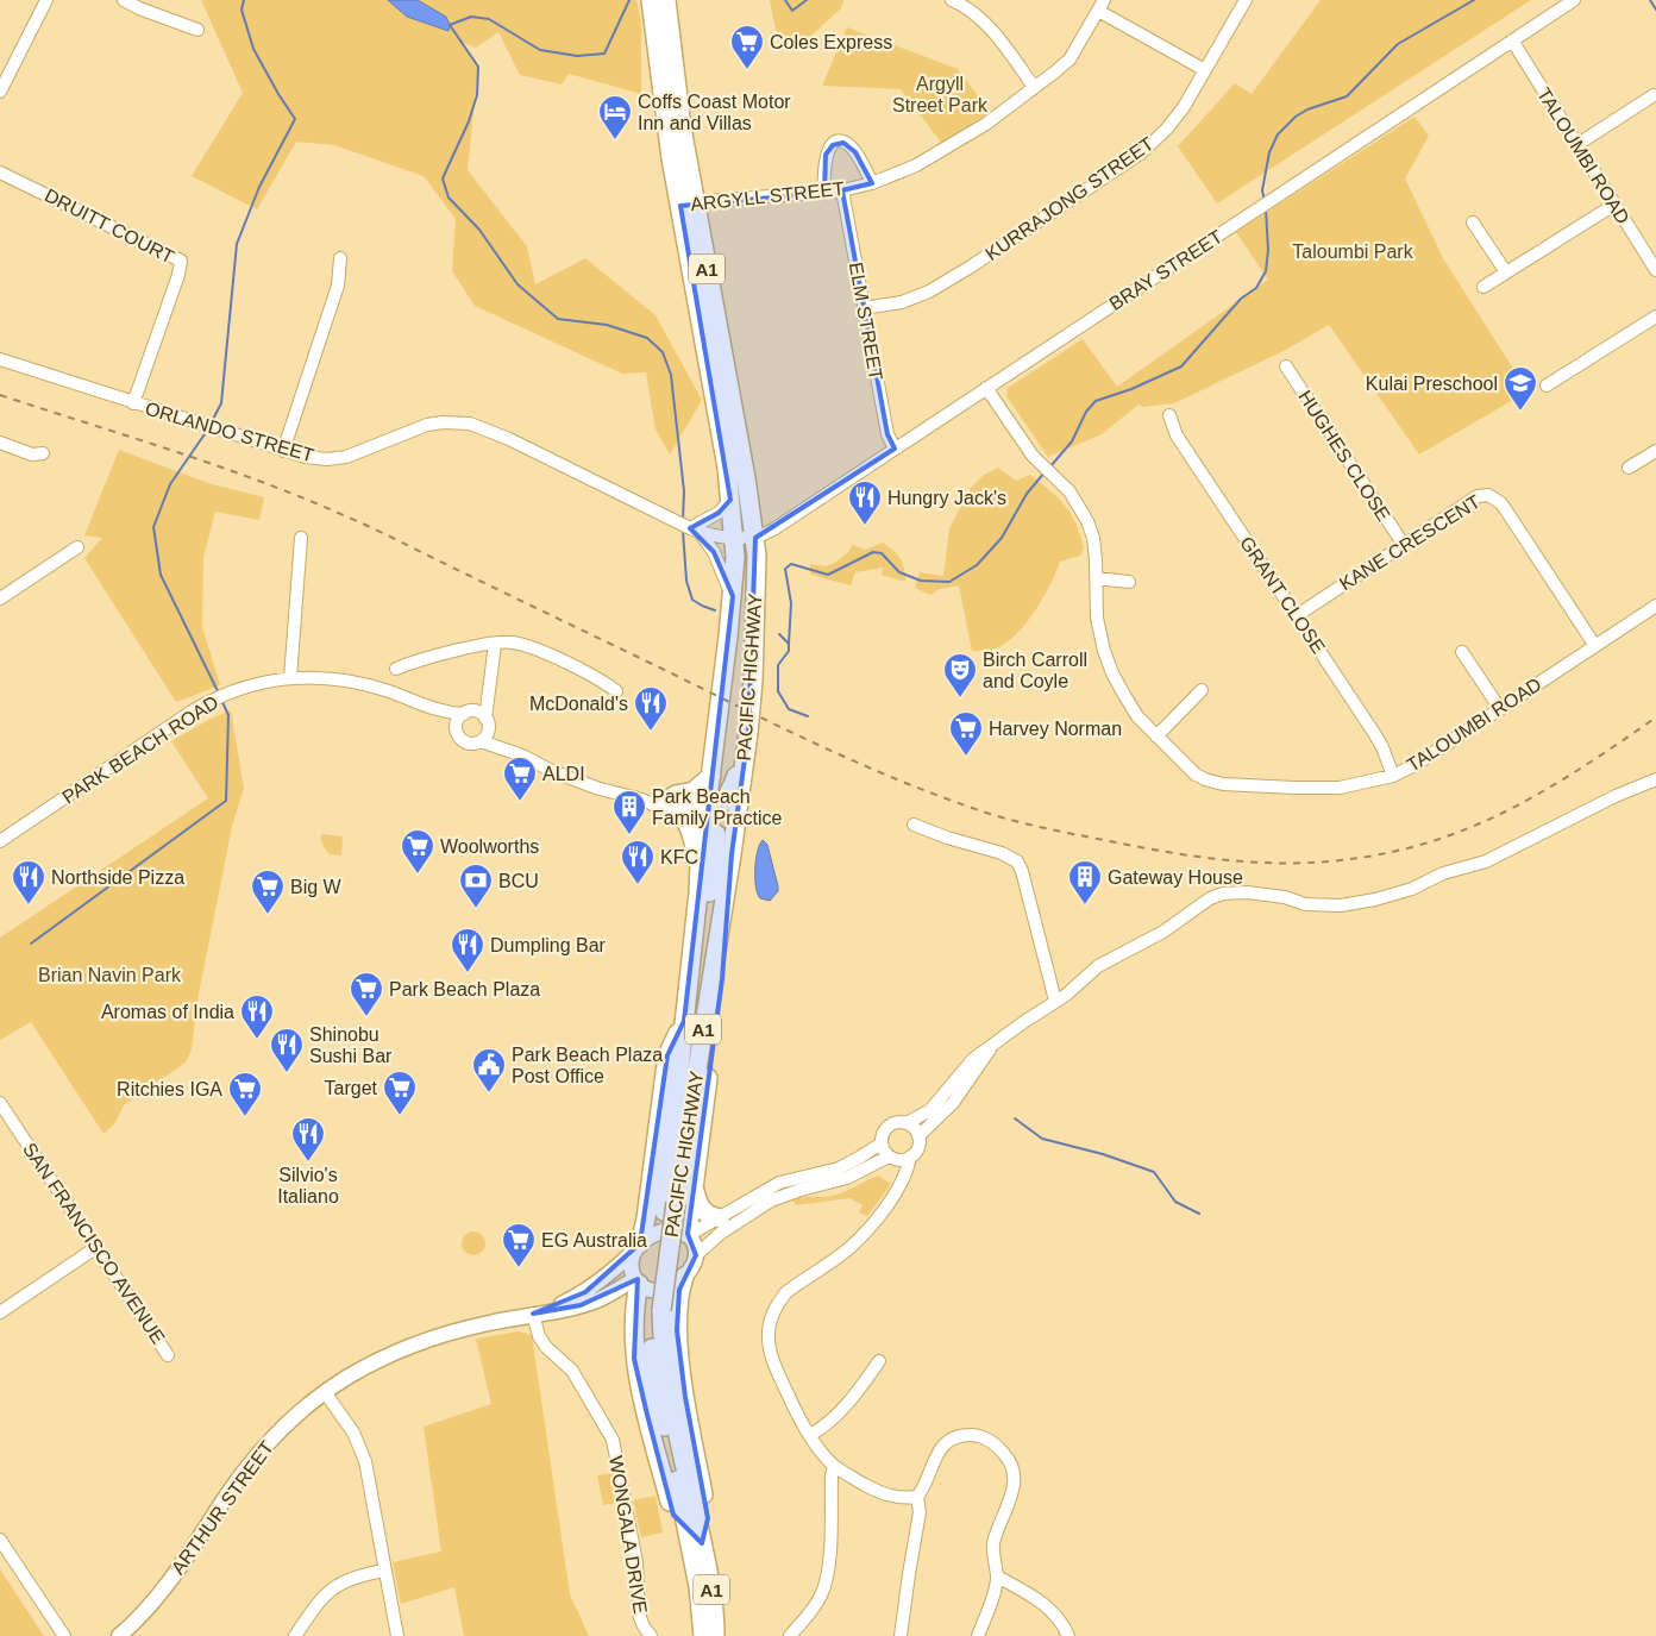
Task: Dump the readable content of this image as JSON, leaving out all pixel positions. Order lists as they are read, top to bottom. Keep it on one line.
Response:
{"streets":{"highway":["A1","PACIFIC HIGHWAY"],"main road":["ARTHUR STREET"],"street":["TALOUMBI ROAD","ARGYLL STREET","KURRAJONG STREET","DRUITT COURT","BRAY STREET","ELM STREET","ORLANDO STREET","HUGHES CLOSE","KANE CRESCENT","GRANT CLOSE","PARK BEACH ROAD","SAN FRANCISCO AVENUE","WONGALA DRIVE"]},"crossings":[["TALOUMBI ROAD","BRAY STREET"],["TALOUMBI ROAD","KANE CRESCENT"],["TALOUMBI ROAD","GRANT CLOSE"],["ARGYLL STREET","ELM STREET"],["ARGYLL STREET","PACIFIC HIGHWAY"],["KURRAJONG STREET","ELM STREET"],["DRUITT COURT","ORLANDO STREET"],["BRAY STREET","ELM STREET"],["BRAY STREET","ORLANDO STREET"],["BRAY STREET","PACIFIC HIGHWAY"],["ORLANDO STREET","PACIFIC HIGHWAY"],["HUGHES CLOSE","KANE CRESCENT"],["KANE CRESCENT","GRANT CLOSE"],["ARTHUR STREET","WONGALA DRIVE"]],"parks":["Argyll Street Park","Taloumbi Park","Brian Navin Park"],"places":{"supermarket":["Coles Express","Harvey Norman","ALDI","Woolworths","Big W","Park Beach Plaza","Target","Ritchies IGA","EG Australia"],"hotel":["Coffs Coast Motor Inn and Villas"],"school or university":["Kulai Preschool"],"restaurant":["Hungry Jack's","McDonald's","KFC","Northside Pizza","Dumpling Bar","Aromas of India","Shinobu Sushi Bar","Silvio's Italiano"],"theatre":["Birch Carroll and Coyle"],"building":["Park Beach Family Practice","Gateway House"],"bank":["BCU"],"public building":["Park Beach Plaza Post Office"]}}
